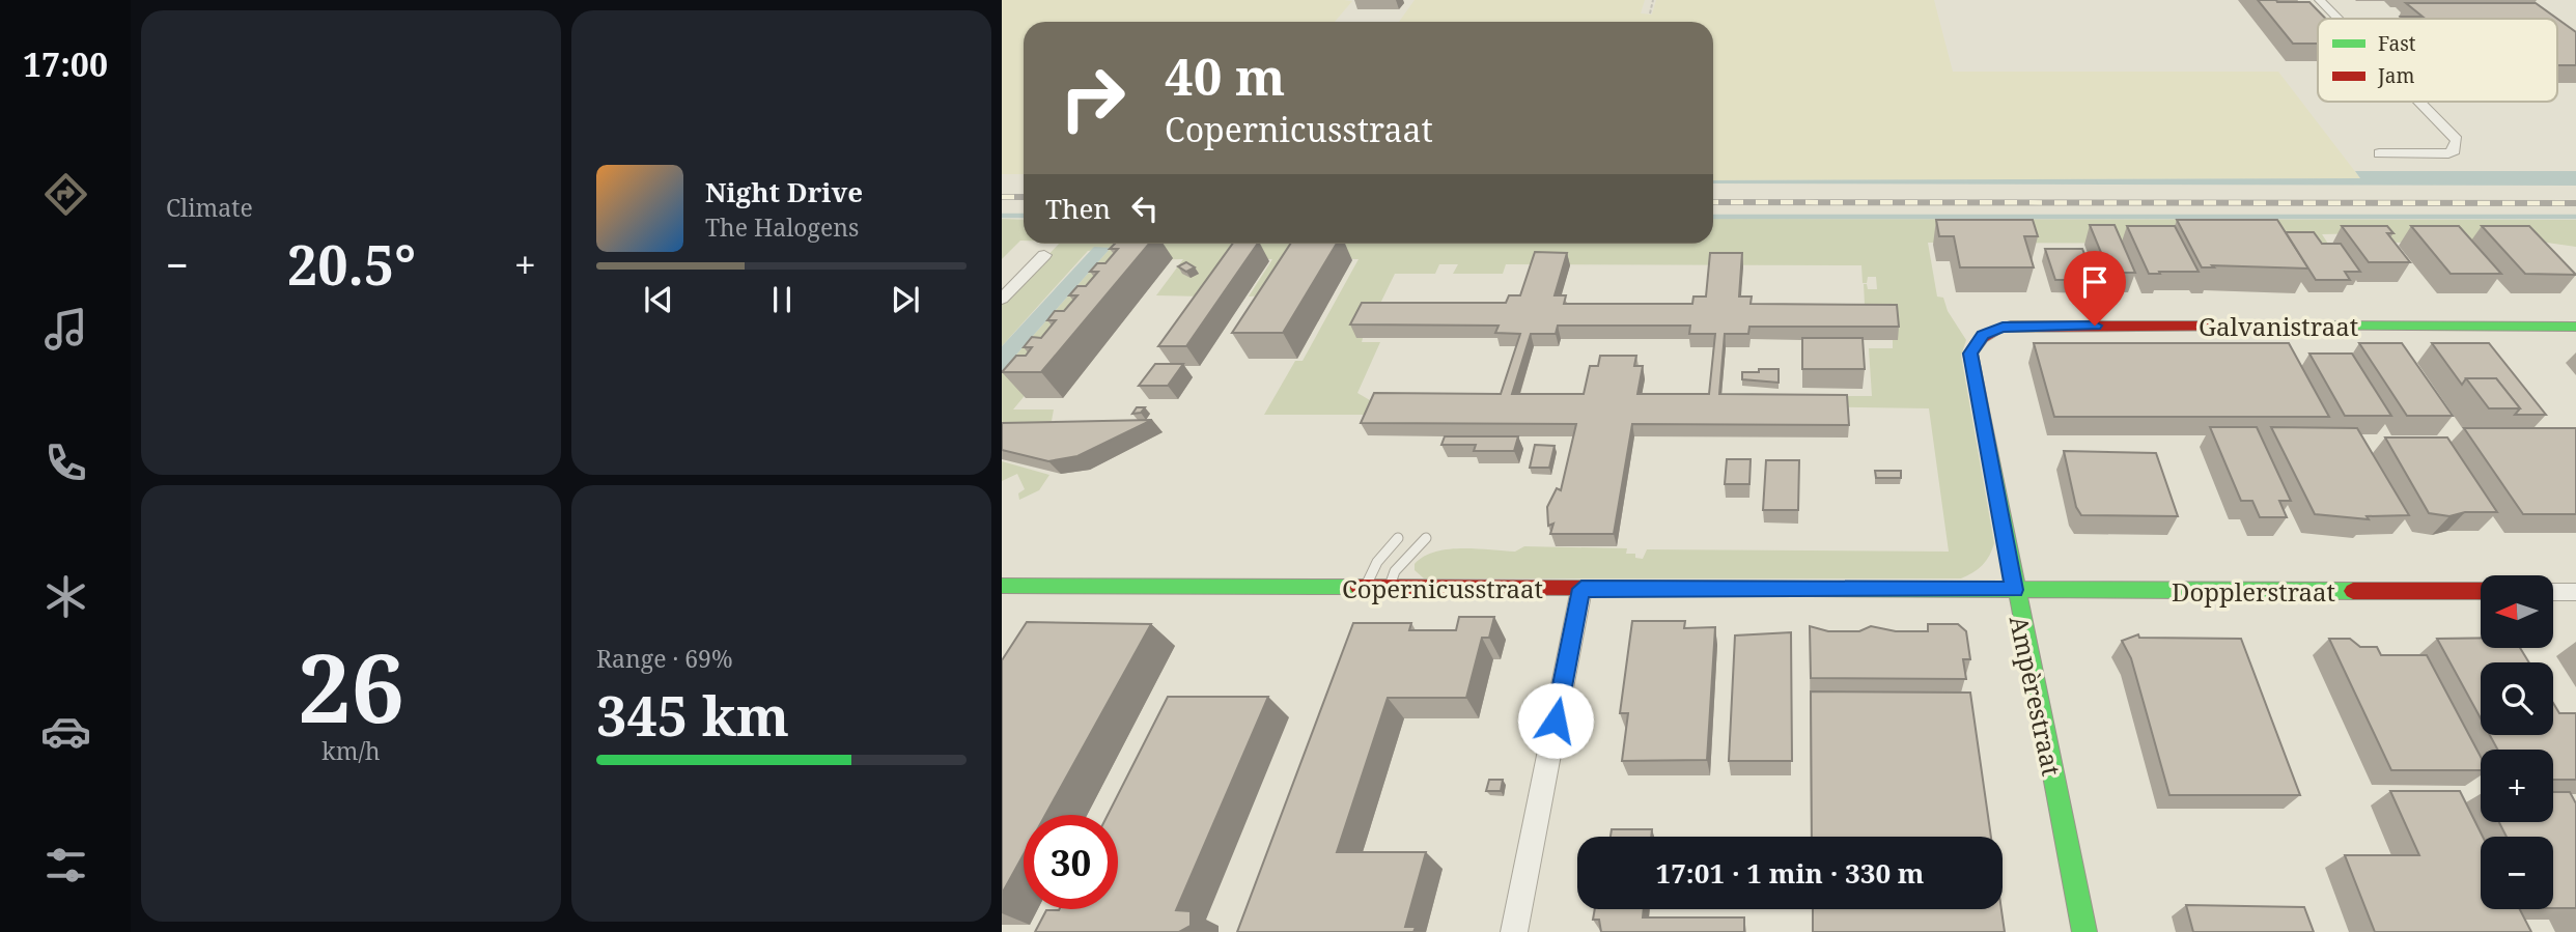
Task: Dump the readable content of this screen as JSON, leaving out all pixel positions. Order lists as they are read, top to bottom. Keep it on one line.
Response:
{"streets":{"street":["Galvanistraat","Copernicusstraat","Dopplerstraat","Ampèrestraat"]},"crossings":[["Galvanistraat","Ampèrestraat"],["Copernicusstraat","Dopplerstraat"],["Copernicusstraat","Ampèrestraat"],["Dopplerstraat","Ampèrestraat"]],"legend":["Fast","Jam"],"north":"left","page":{"tabs":"17:00","tile":["Climate",["26","km/h"],["Range · 69%","345 km"]],"turn":["40 m","Copernicusstraat"],"song":["Night Drive","The Halogens"],"then":"Then","heat":["−","20.5°","+"],"map_buttons":["+","−"],"limit":"30","trip":"17:01 · 1 min · 330 m"}}
